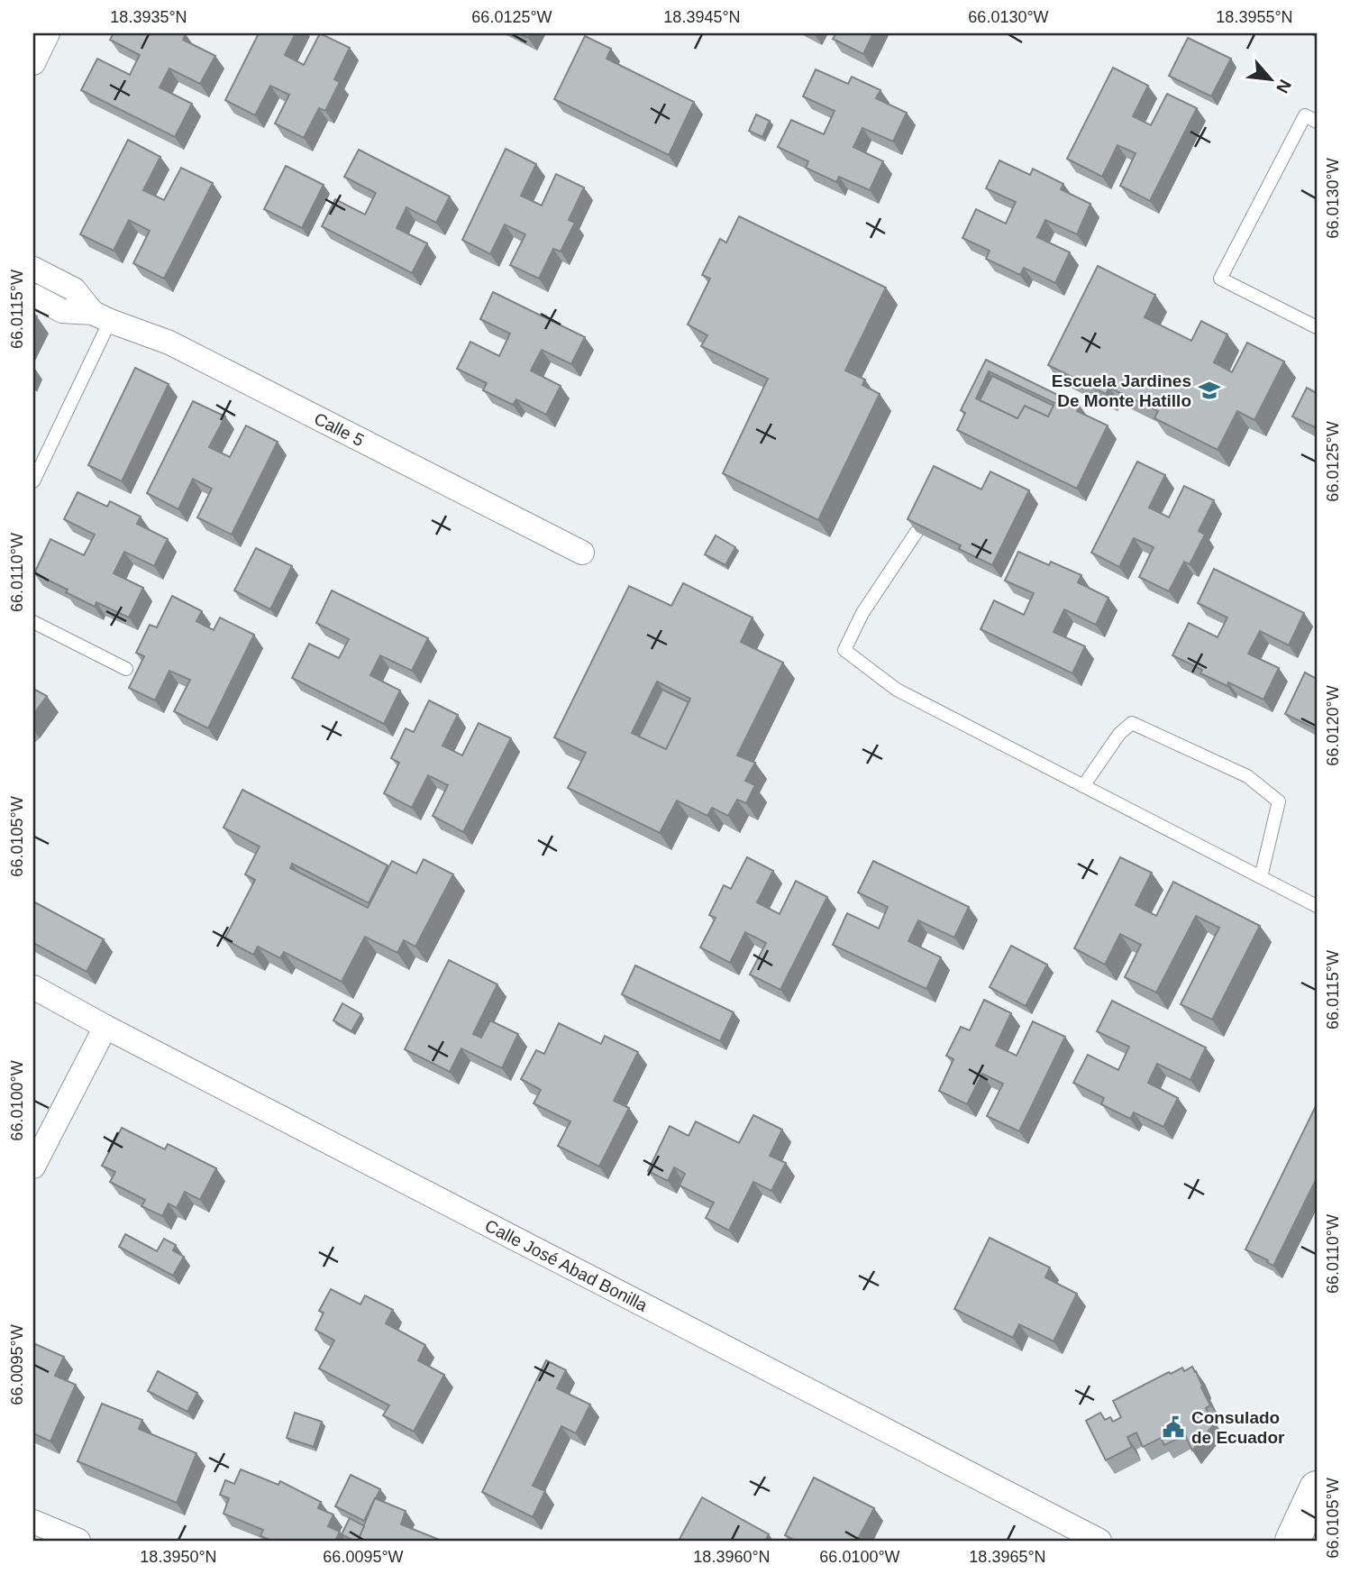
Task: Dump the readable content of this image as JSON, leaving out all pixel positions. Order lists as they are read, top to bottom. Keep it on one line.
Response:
{"streets":{"street":["Calle 5","Calle José Abad Bonilla"]},"places":{"school or university":["Escuela Jardines De Monte Hatillo"],"public building":["Consulado de Ecuador"]},"north":"bottom right","coordinates":["18.3935°N","66.0125°W","18.3945°N","66.0130°W","18.3955°N","66.0115°W","66.0110°W","66.0120°W","66.0105°W","66.0100°W","66.0095°W","18.3950°N","18.3960°N","18.3965°N"]}
